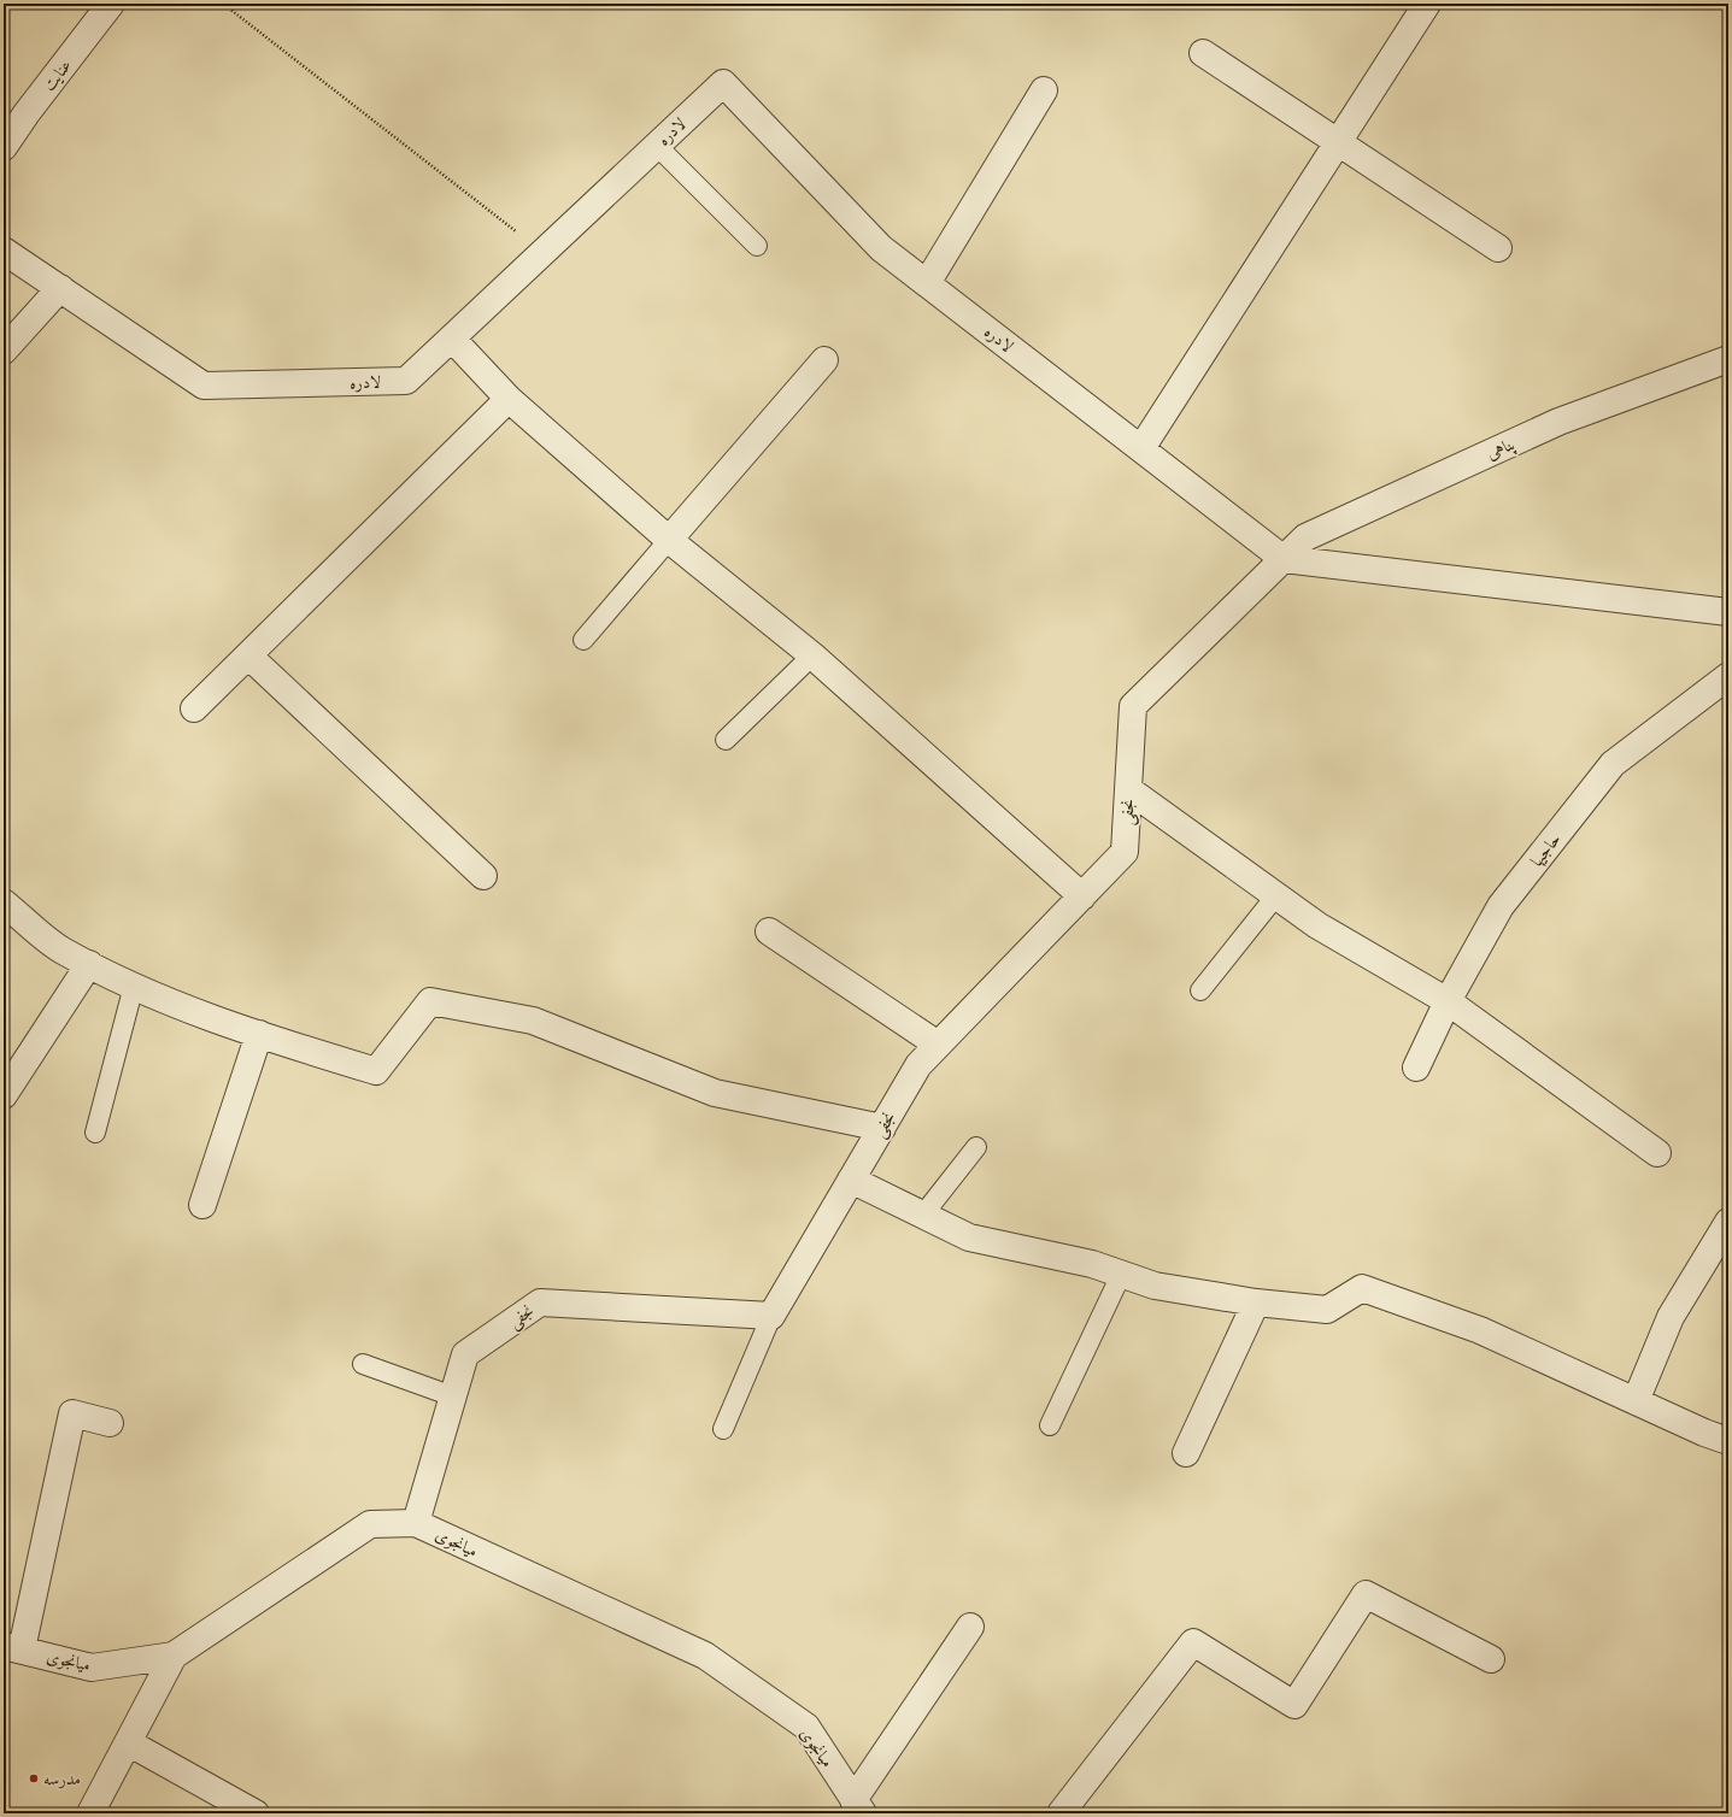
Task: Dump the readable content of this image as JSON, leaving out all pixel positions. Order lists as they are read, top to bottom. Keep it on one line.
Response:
{"streets":{"street":["عنایت","لادره","پناهی","نجفی","حاجیها","میانجوی"]},"crossings":[["لادره","پناهی"],["لادره","نجفی"],["پناهی","نجفی"],["نجفی","میانجوی"]],"places":["مدرسه"]}
